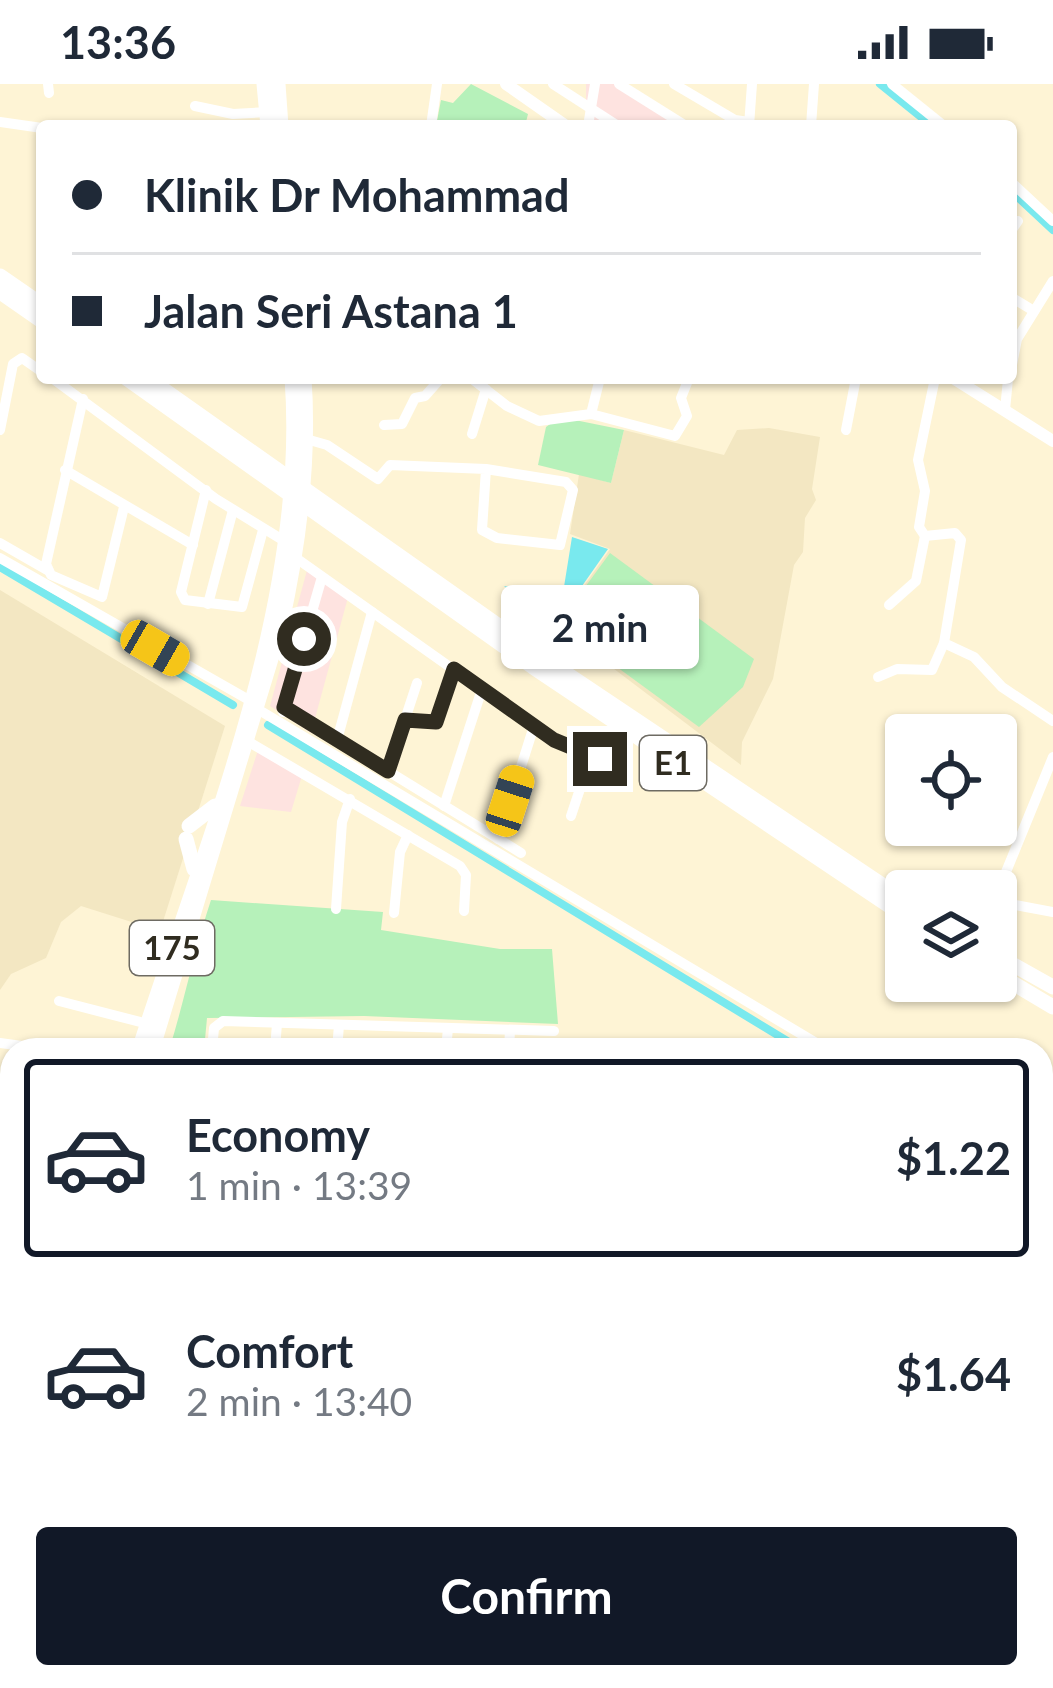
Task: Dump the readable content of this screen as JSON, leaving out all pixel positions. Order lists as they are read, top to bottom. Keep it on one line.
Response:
{"streets":{"highway":["E1","175"]},"page":{"status":"13:36","banner":["Klinik Dr Mohammad","Jalan Seri Astana 1"],"bubble":"2 min","list":[{"name":"Economy","note":"1 min · 13:39","value":"$1.22"},{"name":"Comfort","note":"2 min · 13:40","value":"$1.64"}],"buttons":"Confirm"}}
